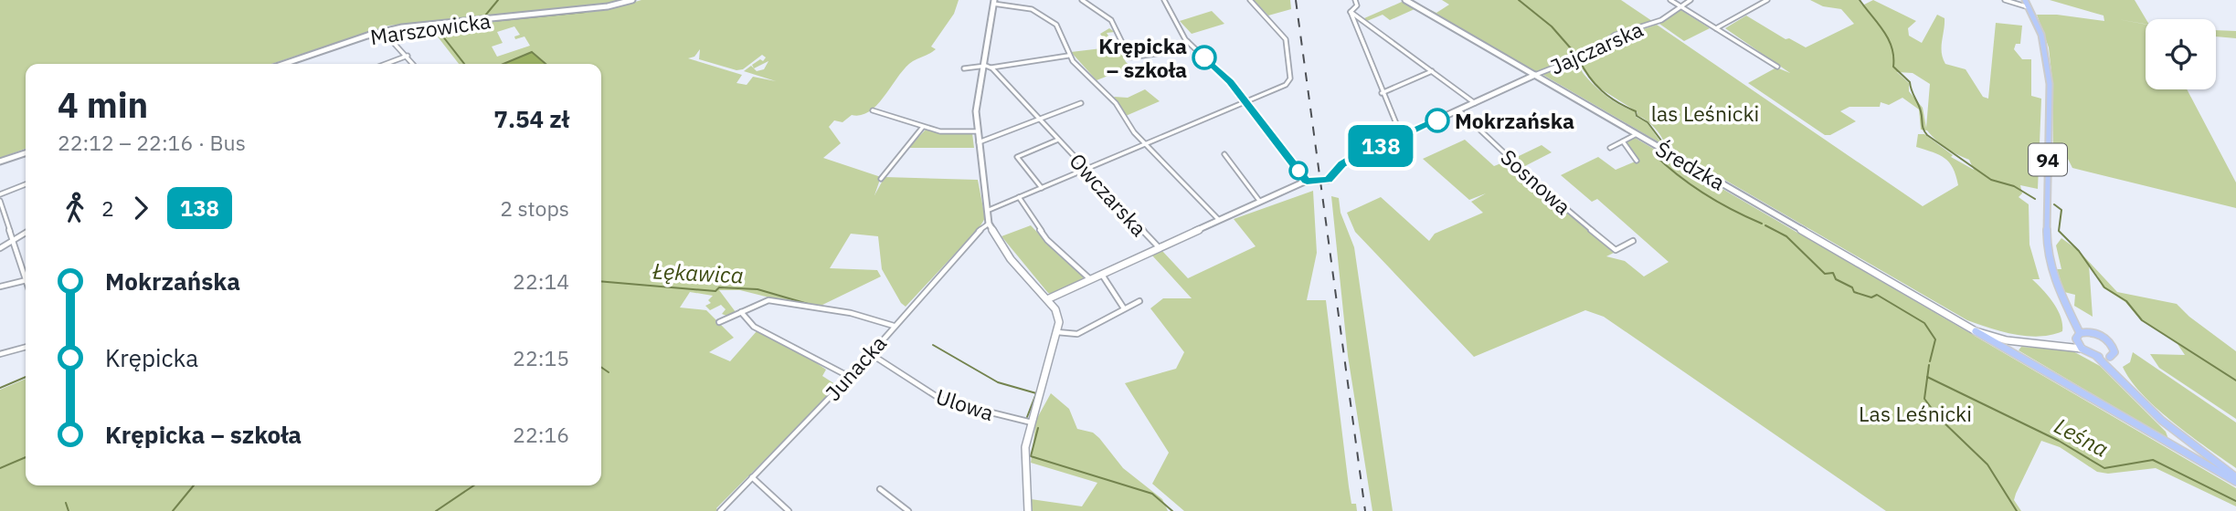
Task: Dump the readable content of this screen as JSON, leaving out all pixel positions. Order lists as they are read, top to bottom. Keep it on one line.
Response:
{"streets":{"main road":["94"],"street":["Marszowicka","Jajczarska","Średzka","Sosnowa","Owczarska","Junacka","Ulowa"]},"crossings":[["Jajczarska","Średzka"],["Junacka","Ulowa"]],"water":["Łękawica","Leśna"],"parks":["las Leśnicki","Las Leśnicki"],"places":["Krępicka – szkoła","Mokrzańska"],"lines":["bus line 138"],"page":{"on_map":"138","heading":["4 min","22:12 – 22:16 · Bus","7.54 zł"],"legs":["2","138","2 stops"],"list":[{"name":"Mokrzańska","value":"22:14"},{"name":"Krępicka","value":"22:15"},{"name":"Krępicka – szkoła","value":"22:16"}]}}
